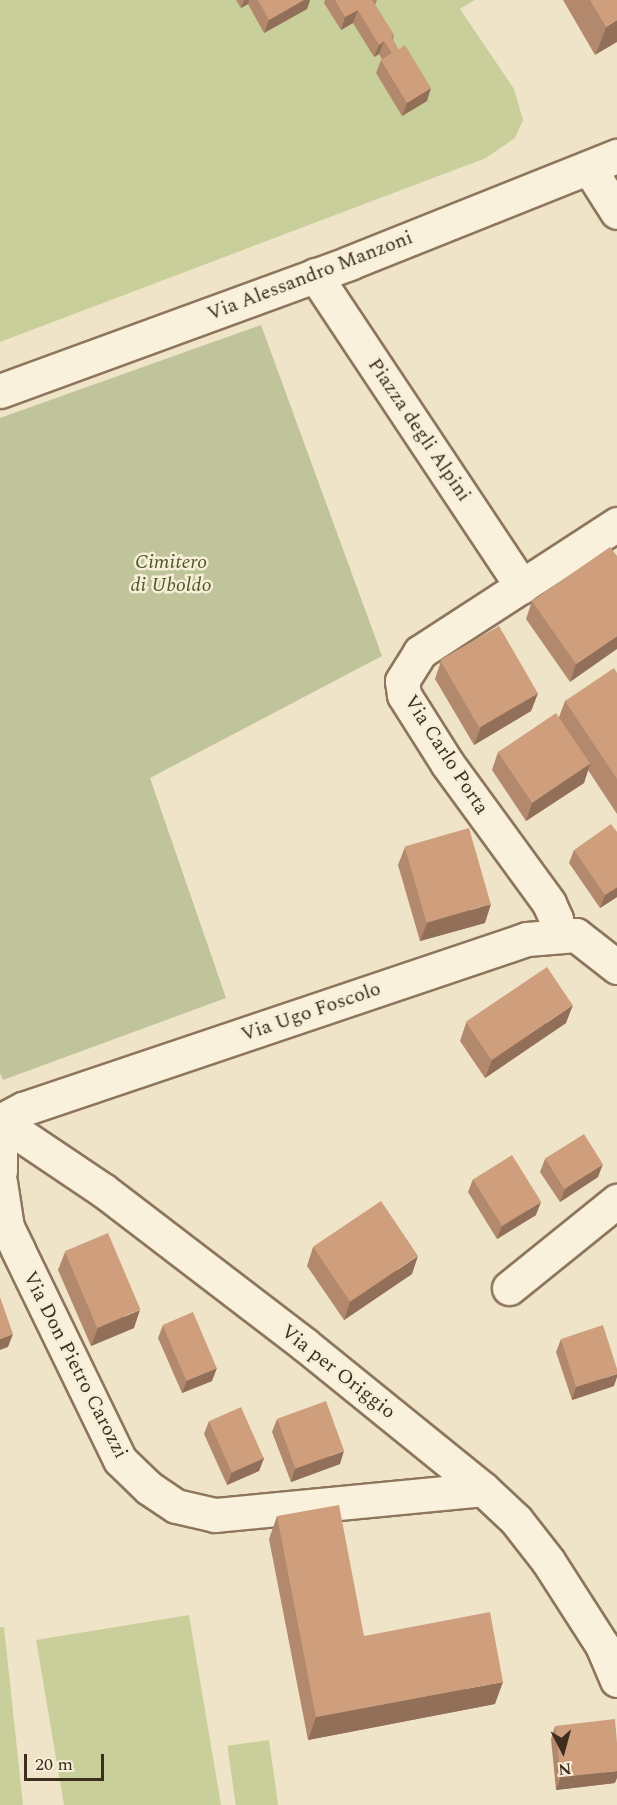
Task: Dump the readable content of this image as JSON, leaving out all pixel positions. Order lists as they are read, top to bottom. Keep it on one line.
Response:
{"streets":{"street":["Via Alessandro Manzoni","Piazza degli Alpini","Via Carlo Porta","Via Ugo Foscolo","Via Don Pietro Carozzi","Via per Origgio"]},"crossings":[["Via Alessandro Manzoni","Piazza degli Alpini"],["Piazza degli Alpini","Via Carlo Porta"],["Via Carlo Porta","Via Ugo Foscolo"],["Via Ugo Foscolo","Via per Origgio"],["Via Don Pietro Carozzi","Via per Origgio"]],"parks":["Cimitero di Uboldo"],"scale_bar":"20 m","north":"bottom"}
